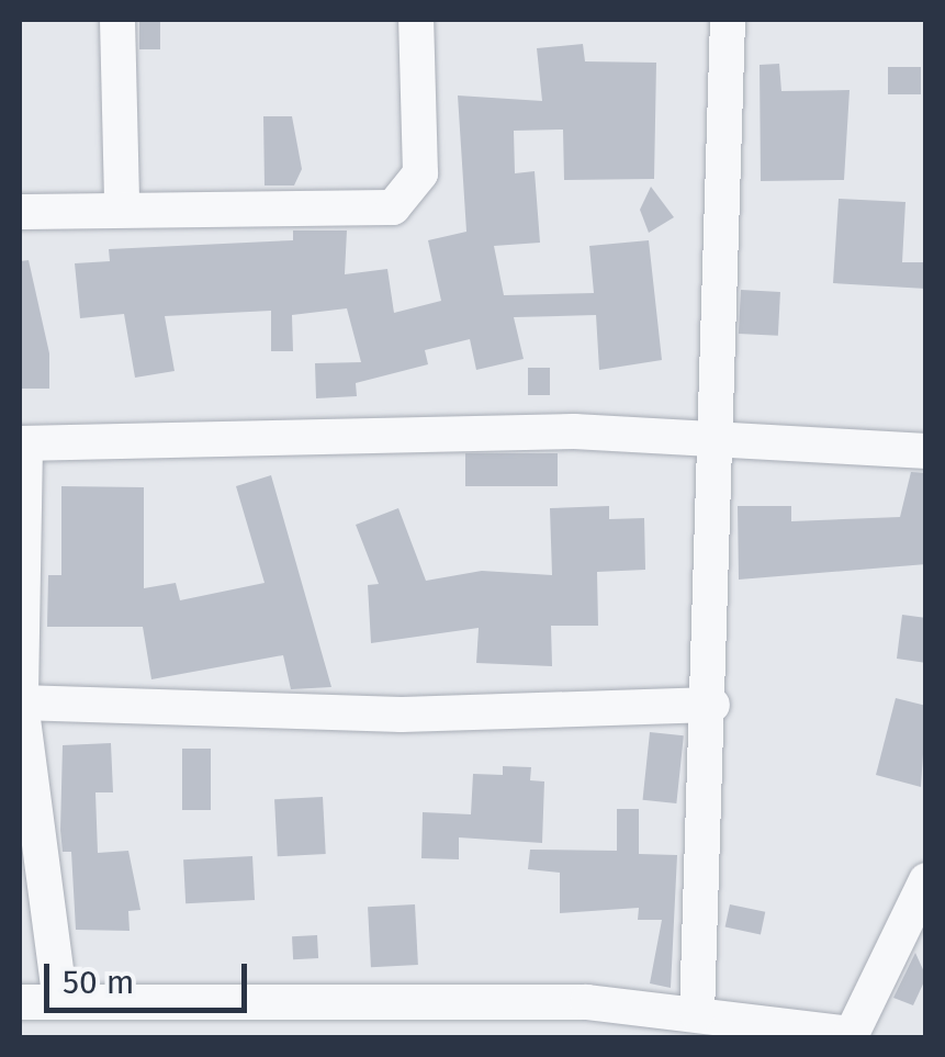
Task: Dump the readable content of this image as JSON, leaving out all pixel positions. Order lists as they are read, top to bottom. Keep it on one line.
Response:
{"scale_bar":"50 m"}
